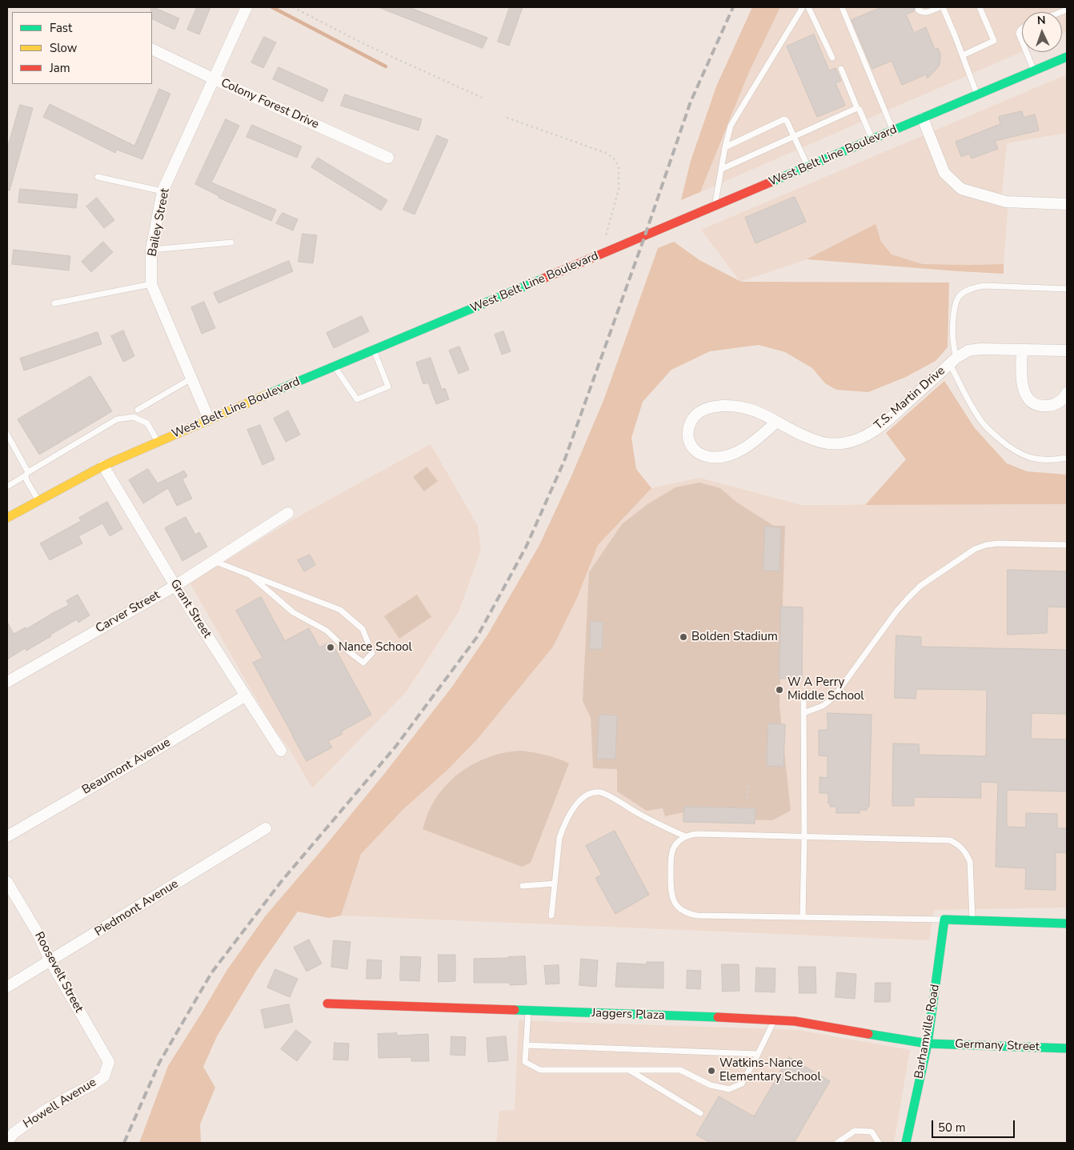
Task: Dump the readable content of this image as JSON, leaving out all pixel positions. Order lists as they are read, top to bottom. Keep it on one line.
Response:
{"streets":{"main road":["West Belt Line Boulevard","Jaggers Plaza","Barhamville Road","Germany Street"],"street":["Colony Forest Drive","Bailey Street","T.S. Martin Drive","Grant Street","Carver Street","Beaumont Avenue","Piedmont Avenue","Roosevelt Street","Howell Avenue"]},"crossings":[["Colony Forest Drive","Bailey Street"],["West Belt Line Boulevard","Bailey Street"],["West Belt Line Boulevard","Grant Street"],["Grant Street","Carver Street"],["Grant Street","Beaumont Avenue"],["Piedmont Avenue","Roosevelt Street"],["Roosevelt Street","Howell Avenue"],["Jaggers Plaza","Barhamville Road"],["Jaggers Plaza","Germany Street"],["Barhamville Road","Germany Street"]],"places":["Bolden Stadium","Nance School","W A Perry Middle School","Watkins-Nance Elementary School"],"legend":["Fast","Slow","Jam"],"scale_bar":"50 m","north":"top"}
